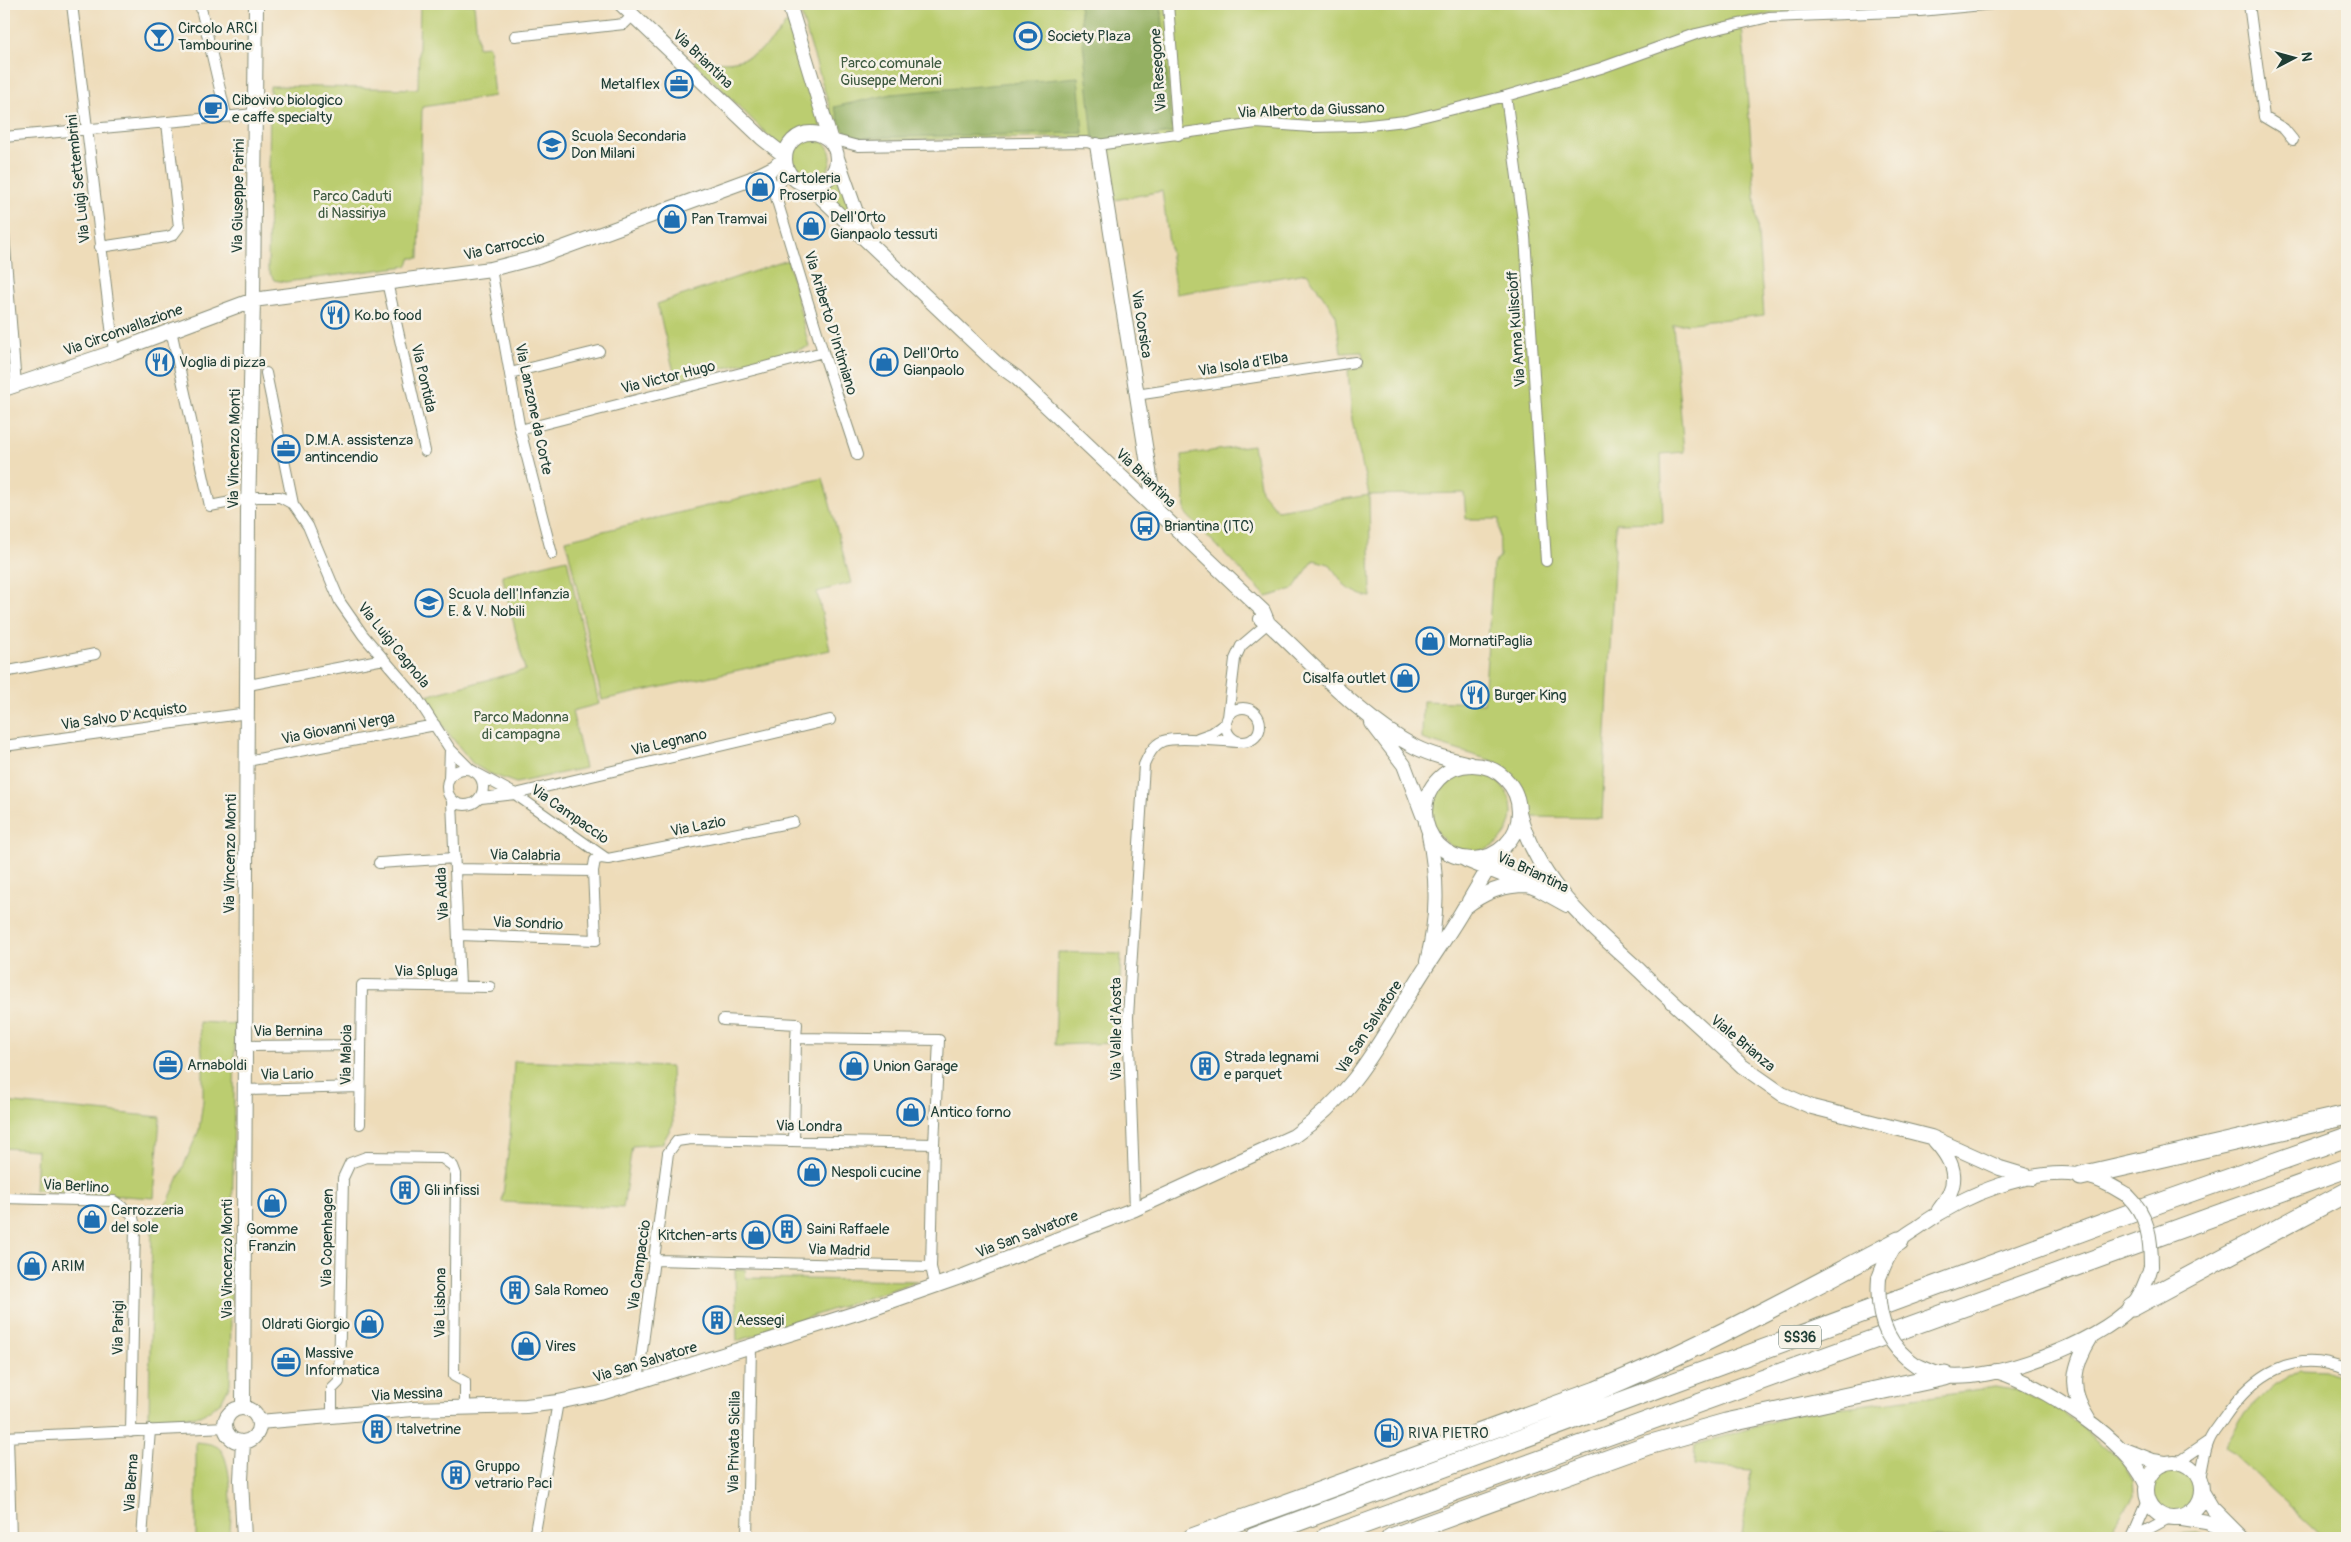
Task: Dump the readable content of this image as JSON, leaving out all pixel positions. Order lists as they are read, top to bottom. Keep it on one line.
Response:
{"streets":{"highway":["SS36"],"main road":["Via Briantina","Via Giuseppe Parini","Via Carroccio","Via Corsica","Via Circonvallazione","Via Vincenzo Monti","Via San Salvatore","Viale Brianza","Via Messina"],"street":["Via Resegone","Via Alberto da Giussano","Via Luigi Settembrini","Via Ariberto D'Intimiano","Via Anna Kuliscioff","Via Isola d'Elba","Via Victor Hugo","Via Pontida","Via Lanzone da Corte","Via Luigi Cagnola","Via Salvo D'Acquisto","Via Giovanni Verga","Via Legnano","Via Campaccio","Via Lazio","Via Calabria","Via Adda","Via Sondrio","Via Spluga","Via Valle d'Aosta","Via Bernina","Via Maloia","Via Lario","Via Londra","Via Berlino","Via Copenhagen","Via Madrid","Via Lisbona","Via Parigi","Via Privata Sicilia","Via Berna"]},"crossings":[["Via Briantina","Via Alberto da Giussano"],["Via Briantina","Via Carroccio"],["Via Briantina","Via Ariberto D'Intimiano"],["Via Briantina","Via Corsica"],["Via Briantina","Via San Salvatore"],["Via Briantina","Viale Brianza"],["Via Resegone","Via Alberto da Giussano"],["Via Alberto da Giussano","Via Carroccio"],["Via Alberto da Giussano","Via Corsica"],["Via Alberto da Giussano","Via Anna Kuliscioff"],["Via Luigi Settembrini","Via Circonvallazione"],["Via Giuseppe Parini","Via Carroccio"],["Via Giuseppe Parini","Via Circonvallazione"],["Via Giuseppe Parini","Via Vincenzo Monti"],["Via Carroccio","Via Ariberto D'Intimiano"],["Via Carroccio","Via Circonvallazione"],["Via Carroccio","Via Pontida"],["Via Carroccio","Via Lanzone da Corte"],["Via Carroccio","Via Vincenzo Monti"],["Via Ariberto D'Intimiano","Via Victor Hugo"],["Via Corsica","Via Isola d'Elba"],["Via Circonvallazione","Via Vincenzo Monti"],["Via Victor Hugo","Via Lanzone da Corte"],["Via Vincenzo Monti","Via Salvo D'Acquisto"],["Via Vincenzo Monti","Via Giovanni Verga"],["Via Vincenzo Monti","Via Bernina"],["Via Vincenzo Monti","Via Lario"],["Via Vincenzo Monti","Via Messina"],["Via Luigi Cagnola","Via Giovanni Verga"],["Via Luigi Cagnola","Via Campaccio"],["Via Luigi Cagnola","Via Adda"],["Via Legnano","Via Campaccio"],["Via Campaccio","Via Lazio"],["Via Campaccio","Via Adda"],["Via Campaccio","Via San Salvatore"],["Via Campaccio","Via Londra"],["Via Campaccio","Via Madrid"],["Via Calabria","Via Adda"],["Via Calabria","Via Sondrio"],["Via Adda","Via Sondrio"],["Via Adda","Via Spluga"],["Via Spluga","Via Maloia"],["Via San Salvatore","Via Valle d'Aosta"],["Via San Salvatore","Via Messina"],["Via San Salvatore","Via Privata Sicilia"],["Via Bernina","Via Maloia"],["Via Maloia","Via Lario"],["Via Berlino","Via Parigi"],["Via Copenhagen","Via Lisbona"],["Via Copenhagen","Via Messina"],["Via Lisbona","Via Messina"]],"parks":["Parco comunale Giuseppe Meroni","Parco Caduti di Nassiriya","Parco Madonna di campagna"],"places":{"sports":["Society Plaza"],"bar":["Circolo ARCI Tambourine"],"office":["Metalflex","D.M.A. assistenza antincendio","Arnaboldi","Massive Informatica"],"cafe":["Cibovivo biologico e caffe specialty"],"school or university":["Scuola Secondaria Don Milani","Scuola dell'Infanzia E. & V. Nobili"],"shop":["Cartoleria Proserpio","Pan Tramvai","Dell'Orto Gianpaolo tessuti","Dell'Orto Gianpaolo","MornatiPaglia","Cisalfa outlet","Union Garage","Antico forno","Nespoli cucine","Gomme Franzin","Carrozzeria del sole","Kitchen-arts","ARIM","Oldrati Giorgio","Vires"],"restaurant":["Ko.bo food","Voglia di pizza","Burger King"],"bus stop":["Briantina (ITC)"],"building":["Strada legnami e parquet","Gli infissi","Saini Raffaele","Sala Romeo","Aessegi","Italvetrine","Gruppo vetrario Paci"],"fuel station":["RIVA PIETRO"]},"north":"right"}
